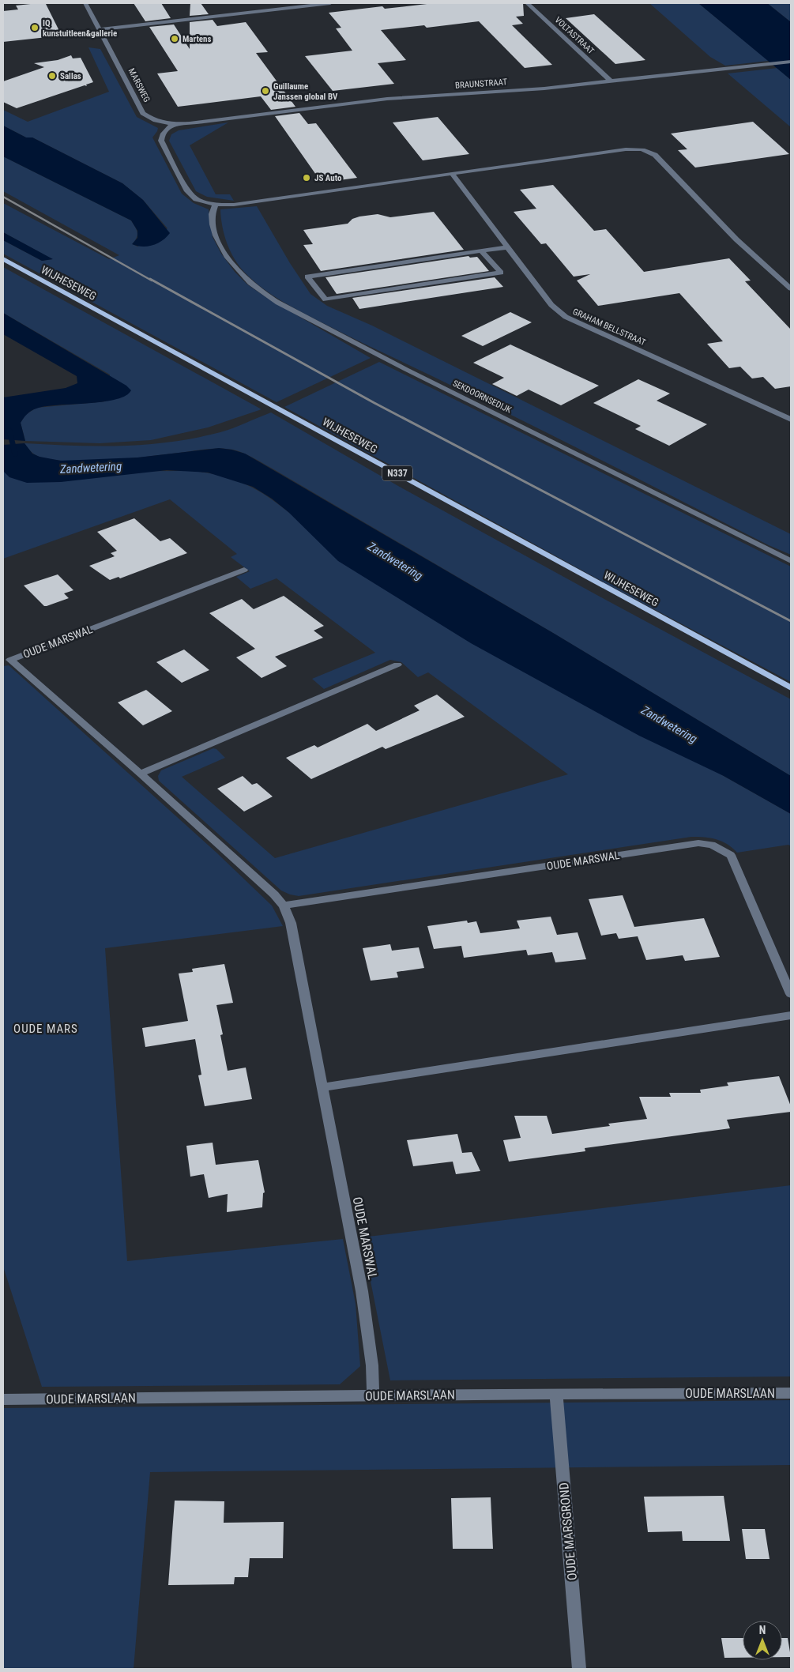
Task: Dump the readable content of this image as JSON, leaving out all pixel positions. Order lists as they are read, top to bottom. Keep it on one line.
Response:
{"streets":{"main road":["WIJHESEWEG","N337"],"street":["VOLTASTRAAT","BRAUNSTRAAT","MARSWEG","GRAHAM BELLSTRAAT","SEKDOORNSEDIJK","OUDE MARSWAL","OUDE MARSLAAN","OUDE MARSGROND"]},"crossings":[["VOLTASTRAAT","BRAUNSTRAAT"],["BRAUNSTRAAT","MARSWEG"],["OUDE MARSWAL","OUDE MARSLAAN"],["OUDE MARSLAAN","OUDE MARSGROND"]],"districts":["OUDE MARS"],"water":["Zandwetering"],"places":["IQ kunstuitleen&gallerie","Martens","Sallas","Guillaume Janssen global BV","JS Auto"],"north":"top"}
